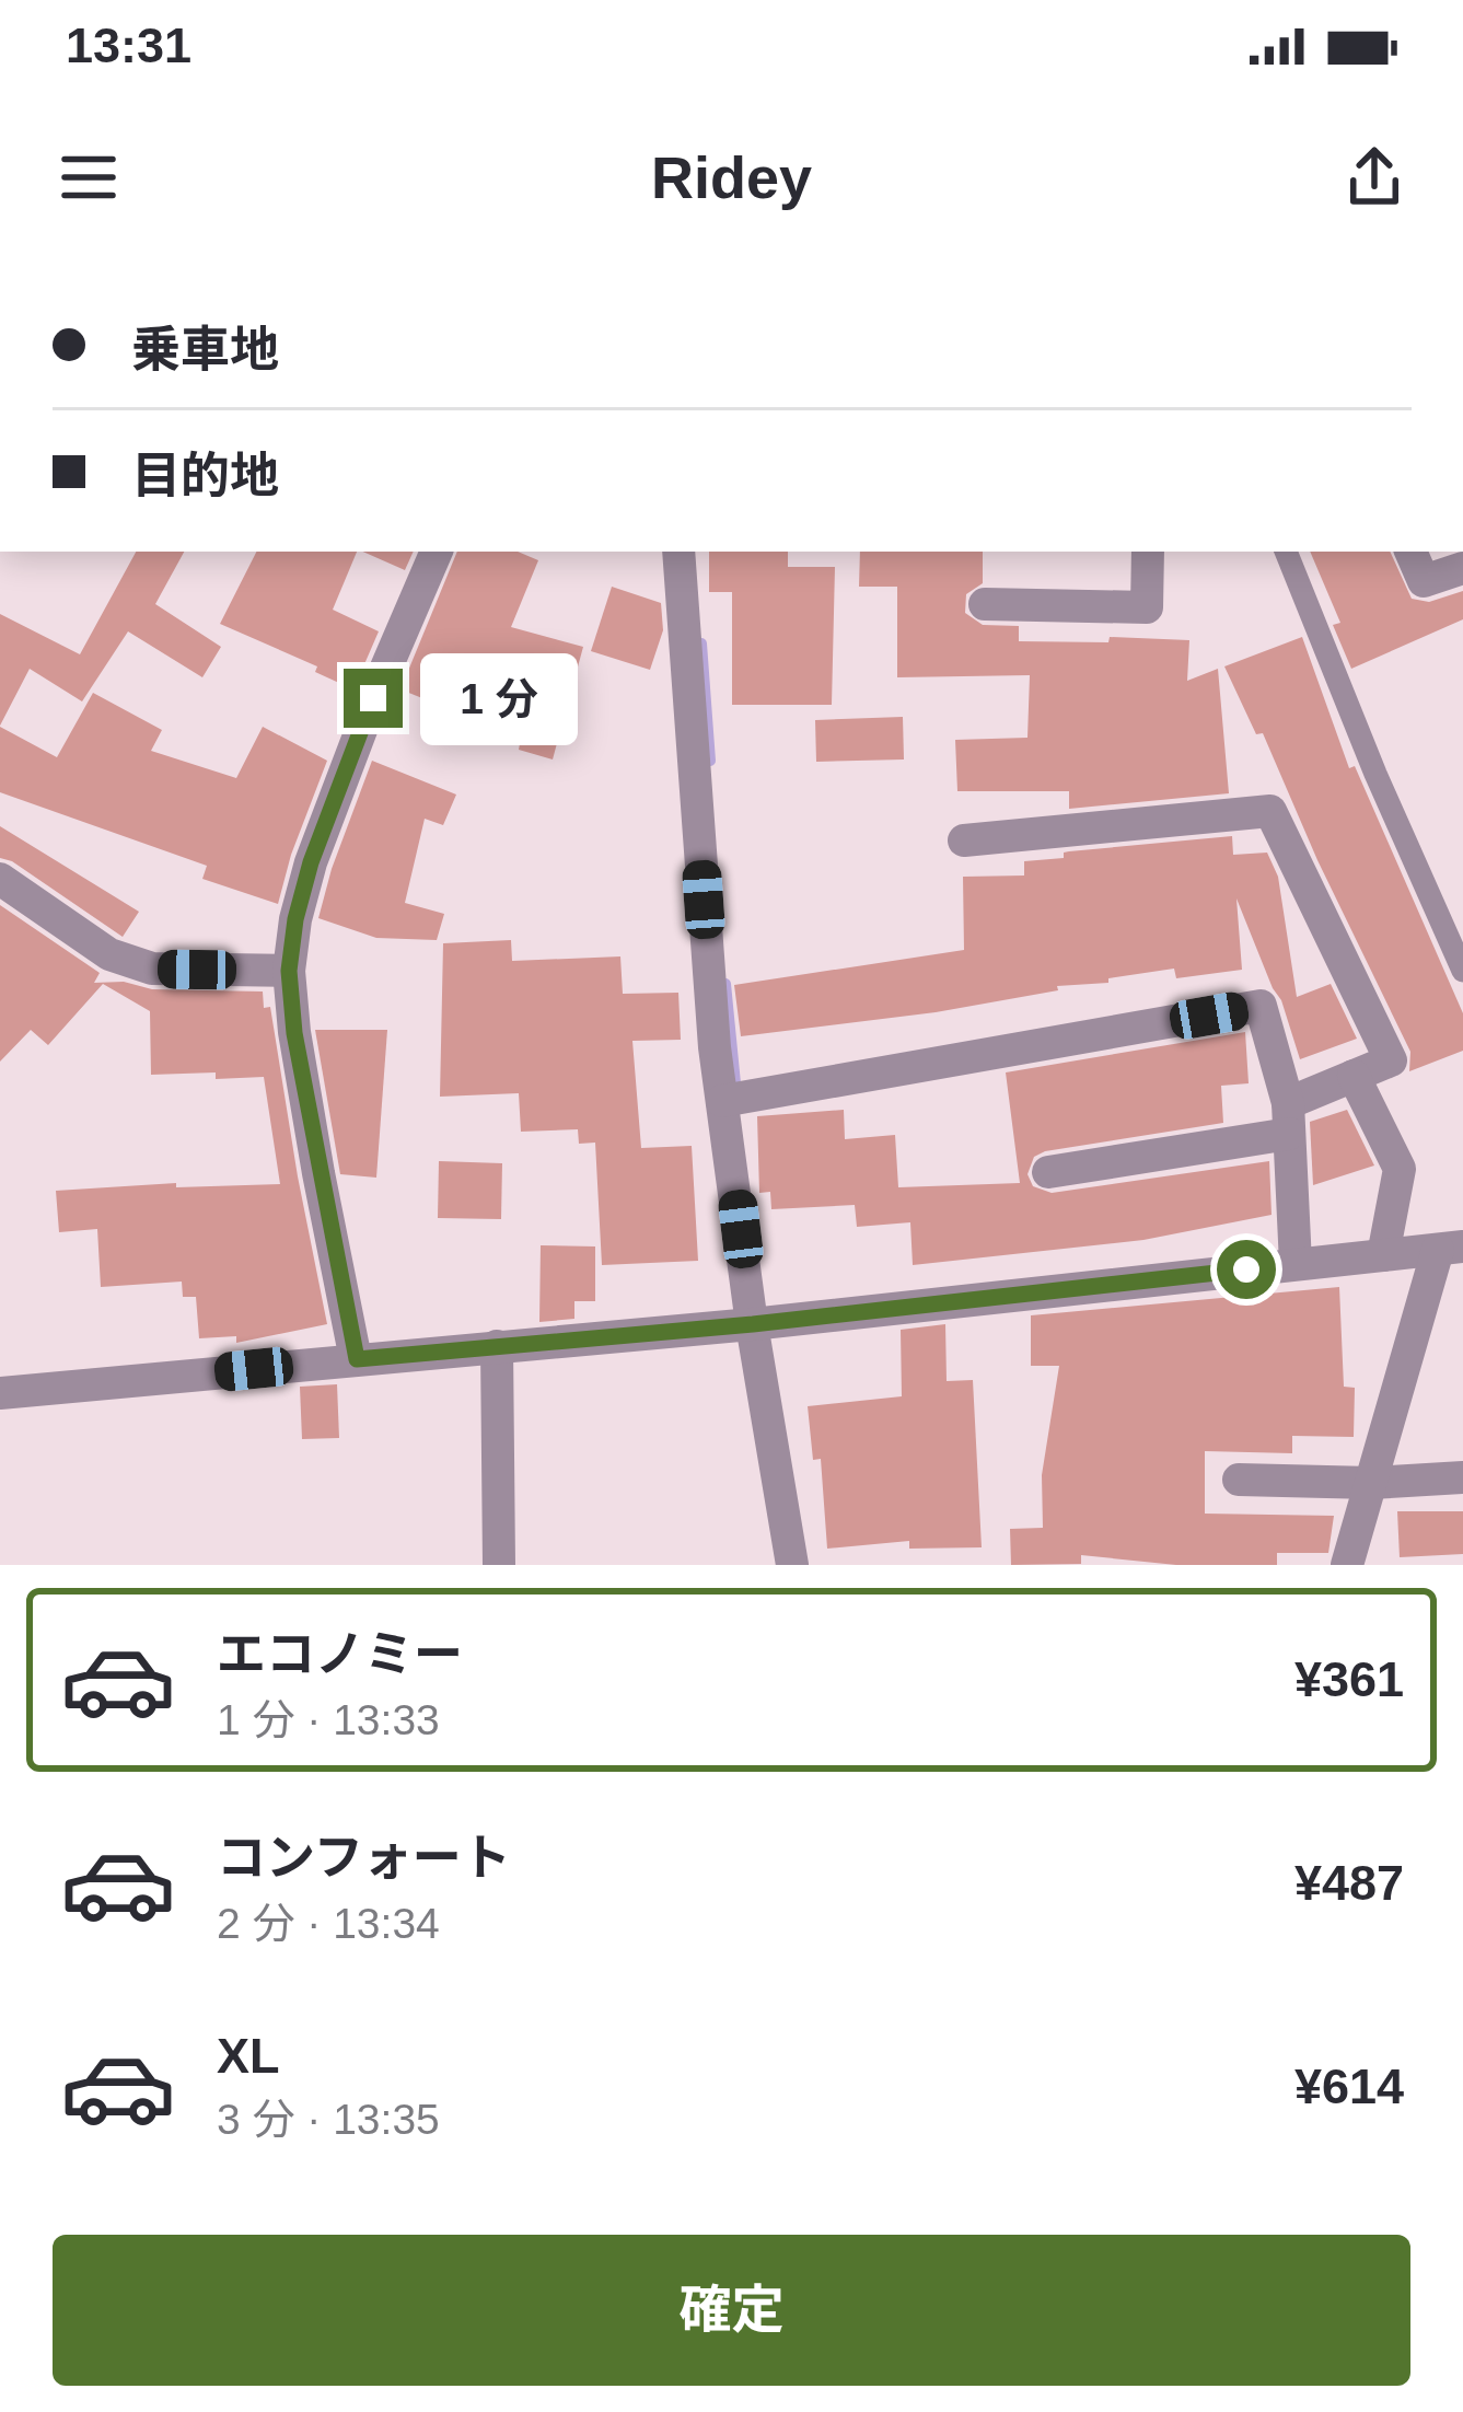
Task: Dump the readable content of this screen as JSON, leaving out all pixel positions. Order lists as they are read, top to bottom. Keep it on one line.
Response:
{"page":{"status":"13:31","header":"Ridey","banner":["乗車地","目的地"],"bubble":"1 分","list":[{"name":"エコノミー","note":"1 分 · 13:33","value":"¥361"},{"name":"コンフォート","note":"2 分 · 13:34","value":"¥487"},{"name":"XL","note":"3 分 · 13:35","value":"¥614"}],"buttons":"確定"}}
